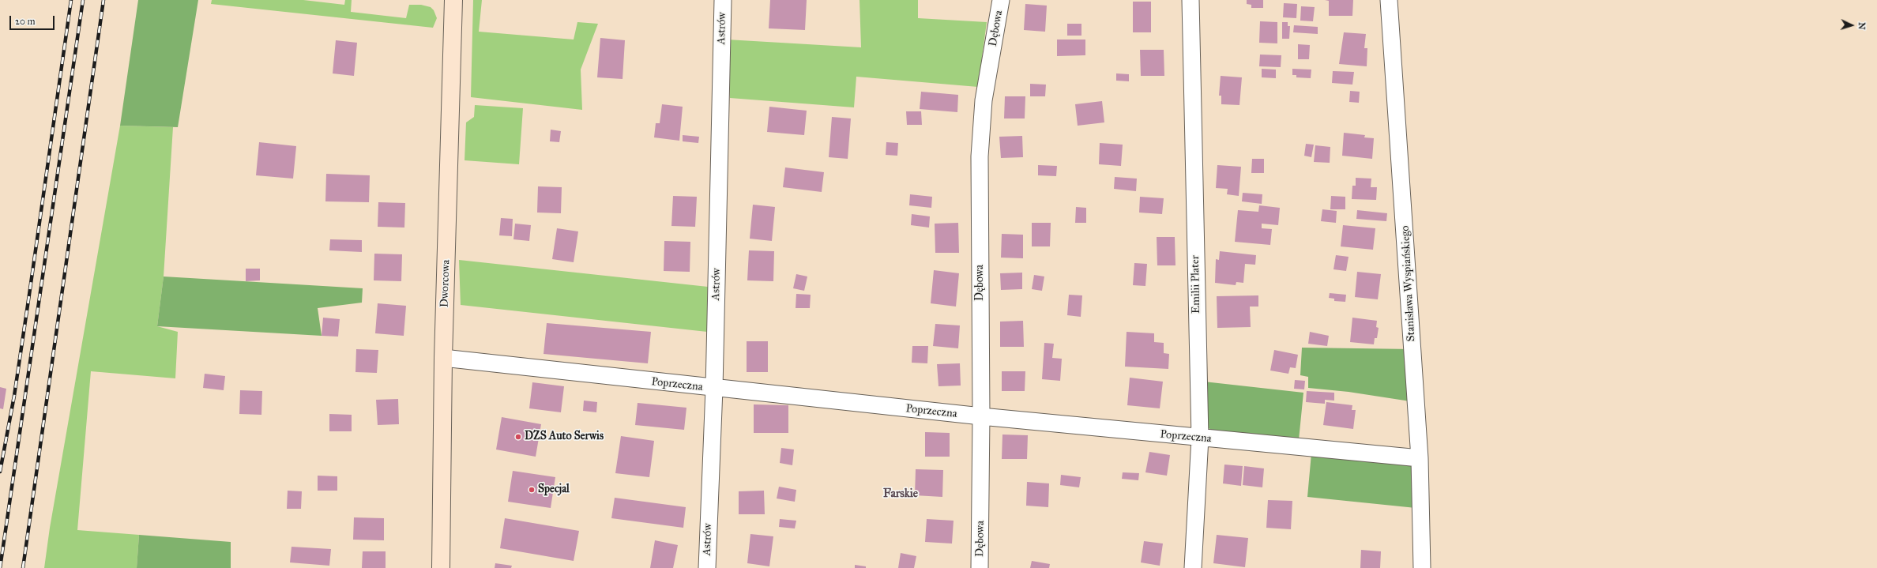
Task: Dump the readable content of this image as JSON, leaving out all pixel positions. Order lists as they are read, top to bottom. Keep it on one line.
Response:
{"streets":{"main road":["Dworcowa"],"street":["Astrów","Dębowa","Stanisława Wyspiańskiego","Emilii Plater","Poprzeczna"]},"crossings":[["Astrów","Poprzeczna"],["Dębowa","Poprzeczna"],["Dworcowa","Poprzeczna"],["Stanisława Wyspiańskiego","Poprzeczna"],["Emilii Plater","Poprzeczna"]],"districts":["Farskie"],"places":["DZS Auto Serwis","Specjal"],"scale_bar":"20 m","north":"right"}
